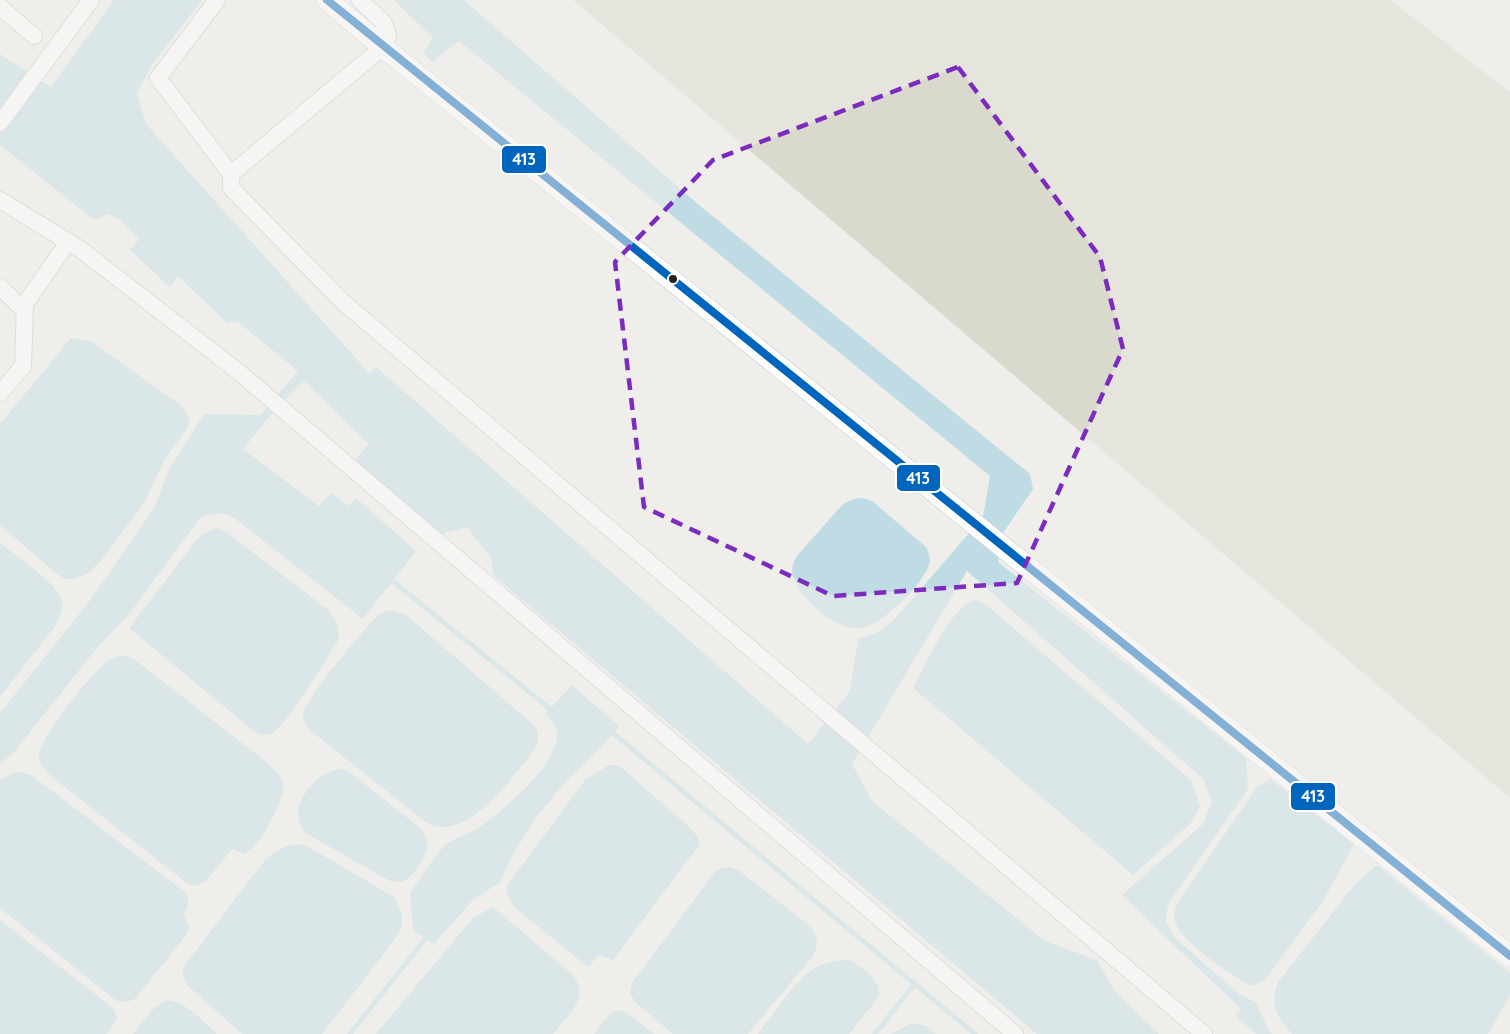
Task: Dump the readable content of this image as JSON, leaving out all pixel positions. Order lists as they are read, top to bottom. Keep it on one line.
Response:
{"lines":["transit line 413"]}
